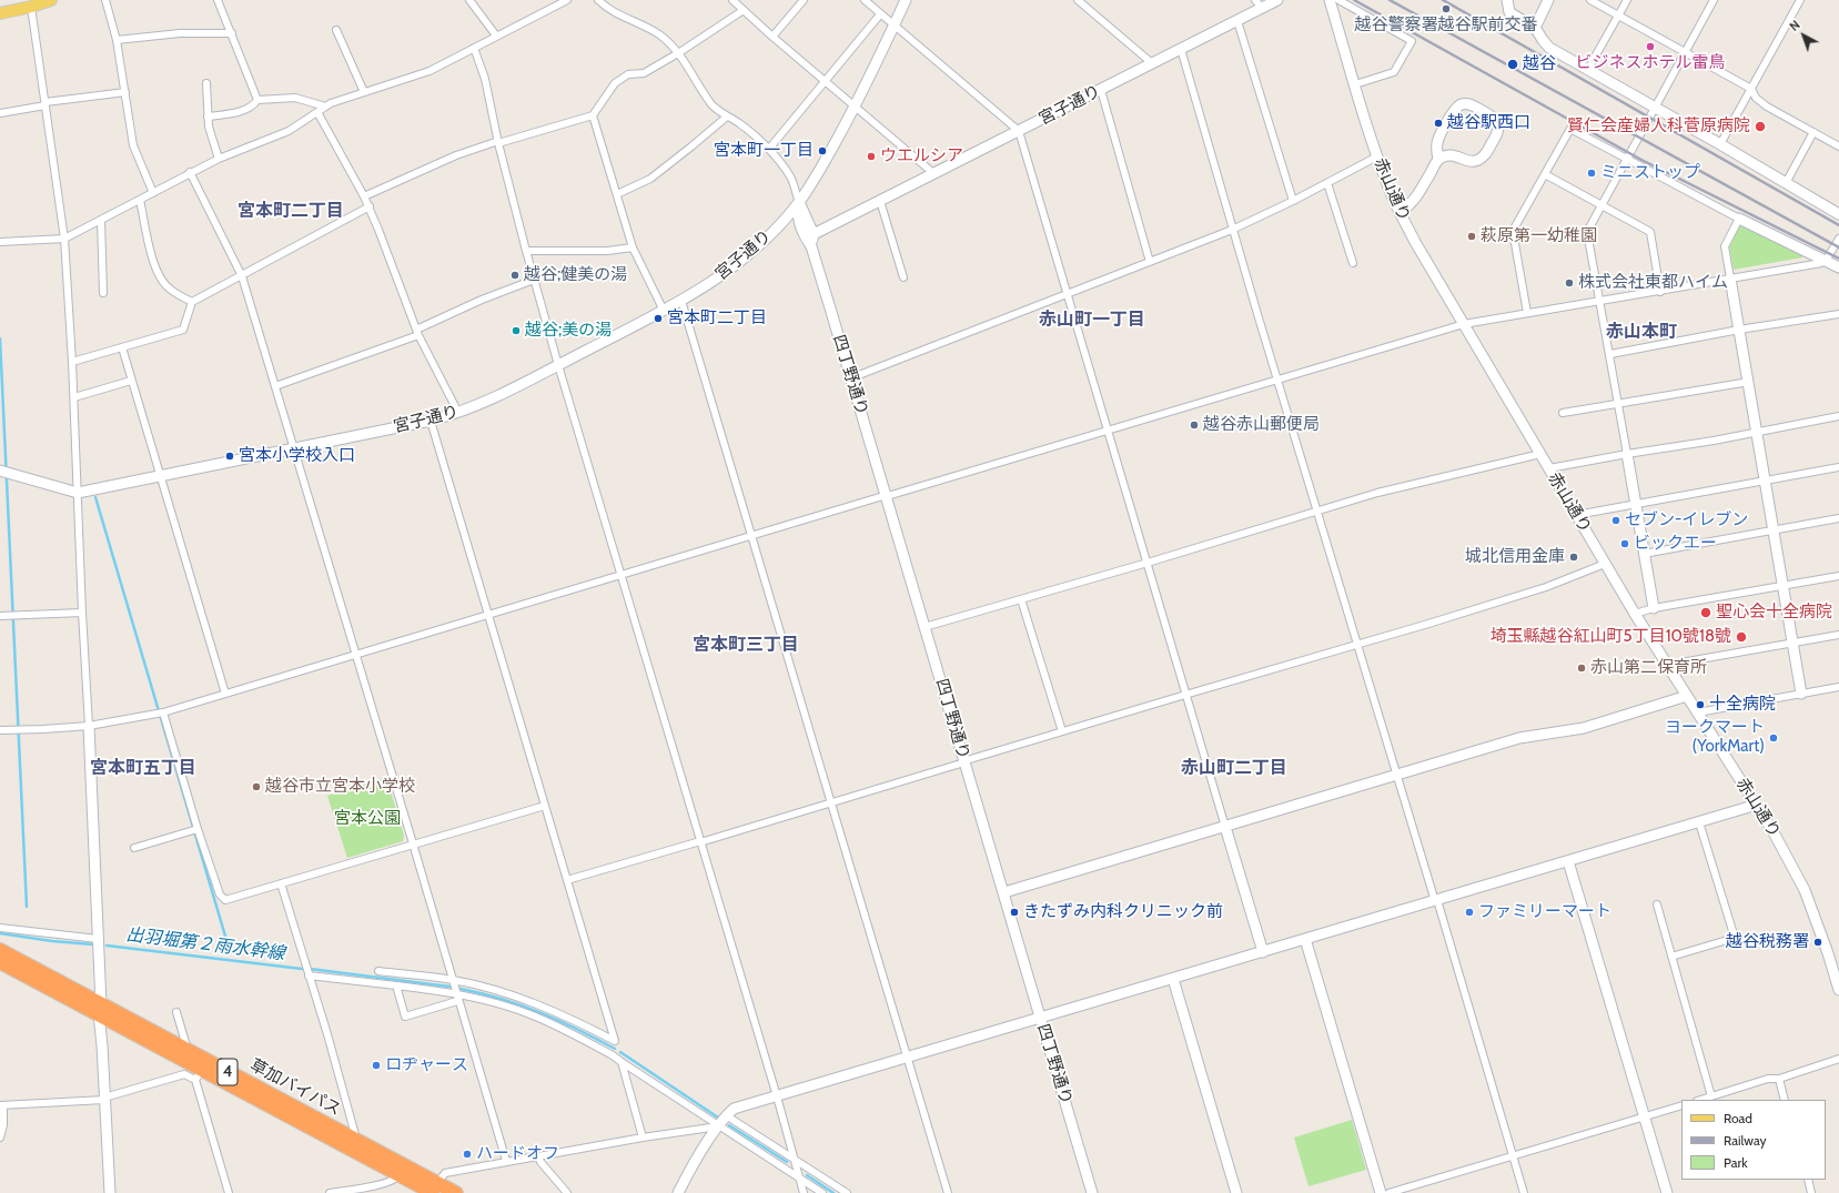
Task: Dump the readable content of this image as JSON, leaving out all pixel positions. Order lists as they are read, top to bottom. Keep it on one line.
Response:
{"streets":{"highway":["4","草加バイパス"],"street":["宮子通り","赤山通り","四丁野通り"]},"crossings":[["宮子通り","四丁野通り"]],"districts":["宮本町二丁目","赤山町一丁目","赤山本町","宮本町三丁目","宮本町五丁目","赤山町二丁目"],"water":["出羽堀第２雨水幹線"],"parks":["宮本公園"],"places":["越谷警察署越谷駅前交番","ビジネスホテル雷鳥","越谷","越谷駅西口","賢仁会産婦人科菅原病院","宮本町一丁目","ウエルシア","ミニストップ","萩原第一幼稚園","越谷;健美の湯","株式会社東都ハイム","宮本町二丁目","越谷;美の湯","越谷赤山郵便局","宮本小学校入口","セブン-イレブン","ビックエー","城北信用金庫","聖心会十全病院","埼玉縣越谷紅山町5丁目10號18號","赤山第二保育所","十全病院","ヨークマート (YorkMart)","越谷市立宮本小学校","きたずみ内科クリニック前","ファミリーマート","越谷税務署","ロヂャース","ハードオフ"],"legend":["Road","Railway","Park"],"north":"top left"}
